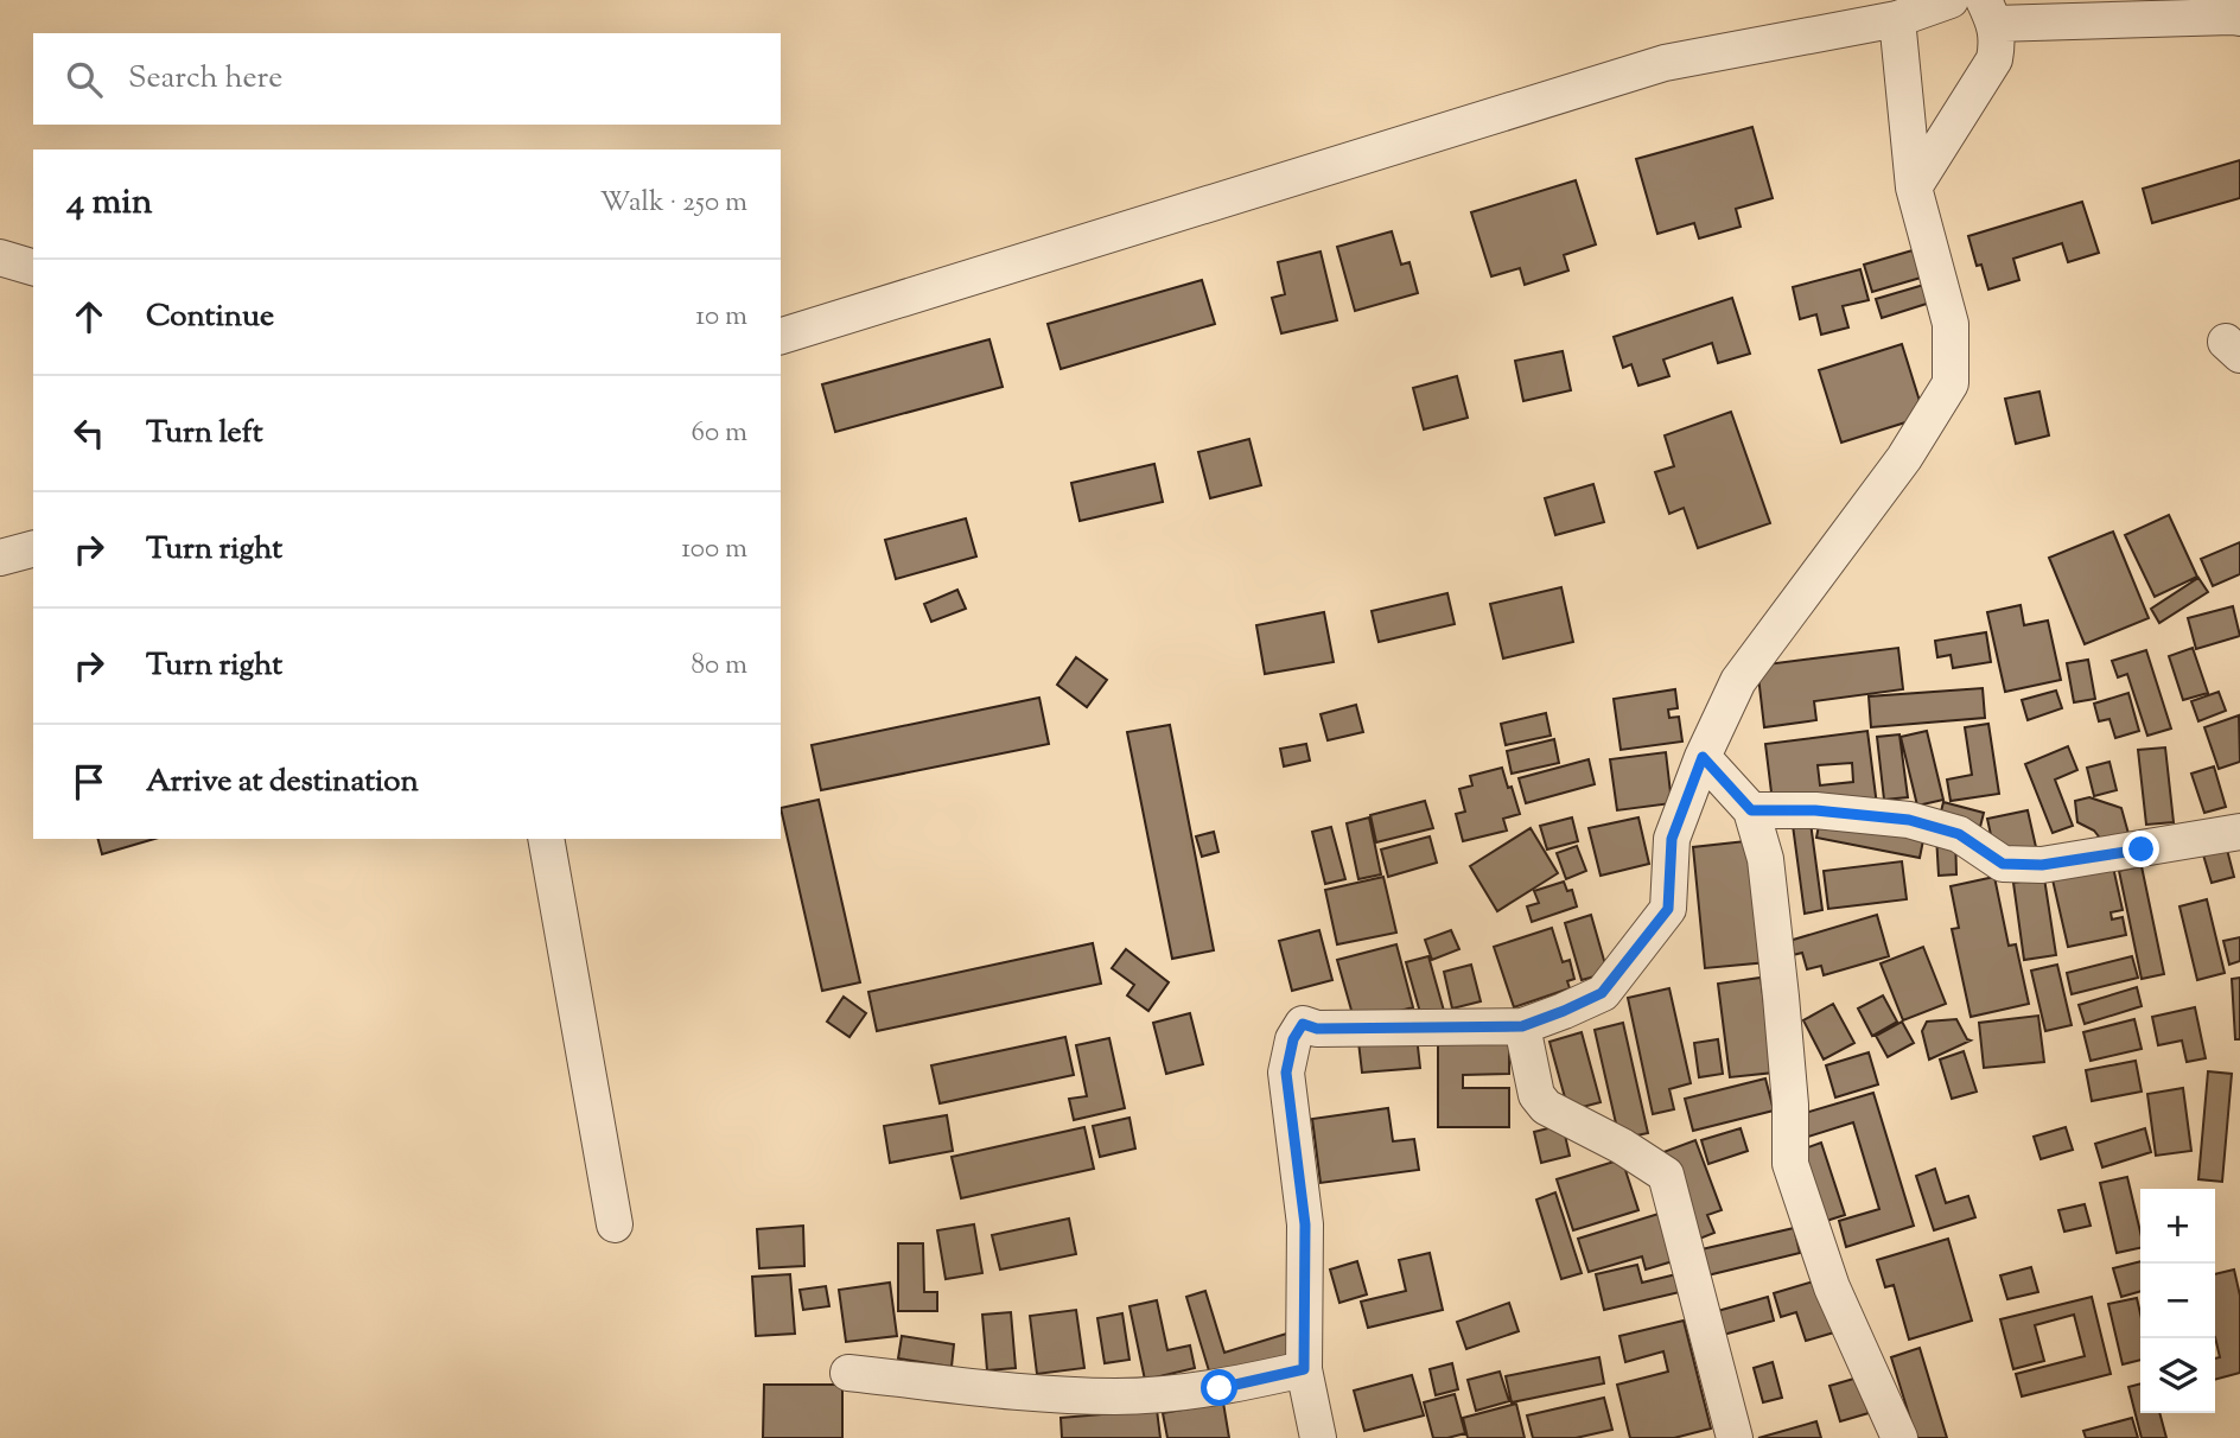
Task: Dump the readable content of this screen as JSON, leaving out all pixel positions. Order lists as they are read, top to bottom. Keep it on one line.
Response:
{"page":{"search":"Search here","heading":["4 min","Walk · 250 m"],"list":[["Continue","10 m"],["Turn left","60 m"],["Turn right","100 m"],["Turn right","80 m"],"Arrive at destination"],"map_buttons":["+","−"]}}
